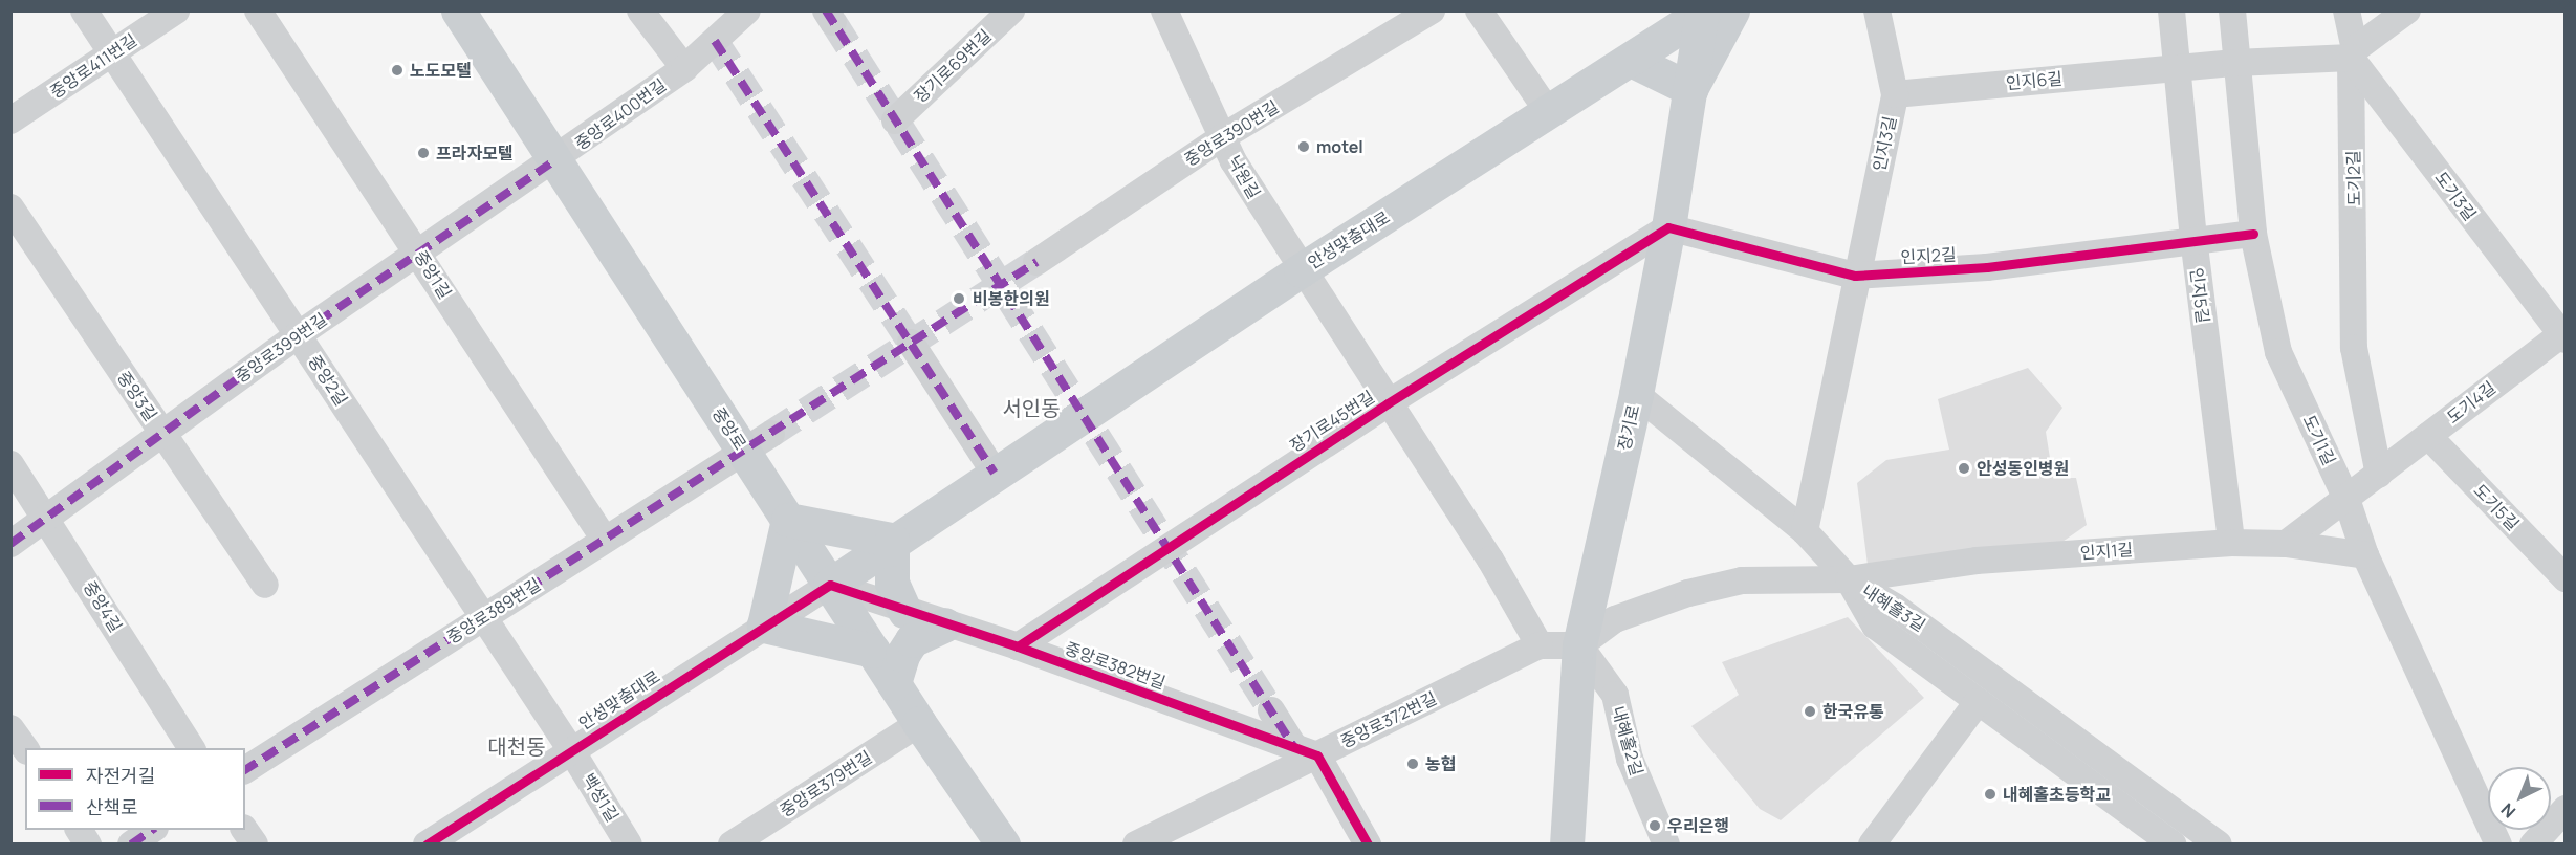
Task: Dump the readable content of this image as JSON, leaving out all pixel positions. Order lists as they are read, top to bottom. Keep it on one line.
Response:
{"streets":{"main road":["안성맞춤대로","장기로","중앙로"],"street":["중앙로411번길","장기로69번길","인지6길","중앙로400번길","중앙로390번길","인지3길","낙원길","도기2길","도기3길","인지2길","중앙1길","인지5길","중앙로399번길","중앙2길","중앙3길","도기4길","장기로45번길","도기1길","도기5길","인지1길","중앙4길","내혜홀3길","중앙로389번길","중앙로382번길","중앙로372번길","내혜홀2길","중앙로379번길","백성1길"]},"crossings":[["중앙로411번길","중앙2길"],["인지6길","인지3길"],["인지6길","도기2길"],["인지6길","도기3길"],["인지6길","인지5길"],["인지6길","도기1길"],["중앙로400번길","중앙로399번길"],["중앙로400번길","중앙로"],["중앙로390번길","낙원길"],["인지3길","인지2길"],["낙원길","안성맞춤대로"],["낙원길","장기로45번길"],["도기2길","도기3길"],["도기2길","도기4길"],["도기3길","도기4길"],["안성맞춤대로","중앙2길"],["안성맞춤대로","장기로45번길"],["안성맞춤대로","장기로"],["안성맞춤대로","중앙로"],["안성맞춤대로","중앙로382번길"],["안성맞춤대로","백성1길"],["인지2길","인지5길"],["인지2길","장기로45번길"],["인지2길","장기로"],["인지2길","도기1길"],["중앙1길","중앙로399번길"],["중앙1길","중앙로389번길"],["인지5길","인지1길"],["중앙로399번길","중앙2길"],["중앙로399번길","중앙3길"],["중앙로399번길","중앙로"],["중앙로399번길","중앙4길"],["중앙2길","중앙로389번길"],["중앙2길","백성1길"],["도기4길","도기1길"],["도기4길","도기5길"],["도기4길","인지1길"],["장기로45번길","장기로"],["장기로45번길","중앙로382번길"],["장기로","인지1길"],["장기로","중앙로372번길"],["장기로","내혜홀2길"],["중앙로","중앙로389번길"],["중앙로","중앙로382번길"],["중앙로","중앙로379번길"],["도기1길","인지1길"],["인지1길","내혜홀3길"],["인지1길","중앙로372번길"],["인지1길","내혜홀2길"],["중앙로382번길","중앙로372번길"],["중앙로372번길","내혜홀2길"]],"districts":["서인동","대천동"],"places":["노도모텔","motel","프라자모텔","비봉한의원","안성동인병원","한국유통","농협","내혜홀초등학교","우리은행"],"legend":["자전거길","산책로"],"north":"bottom left"}
